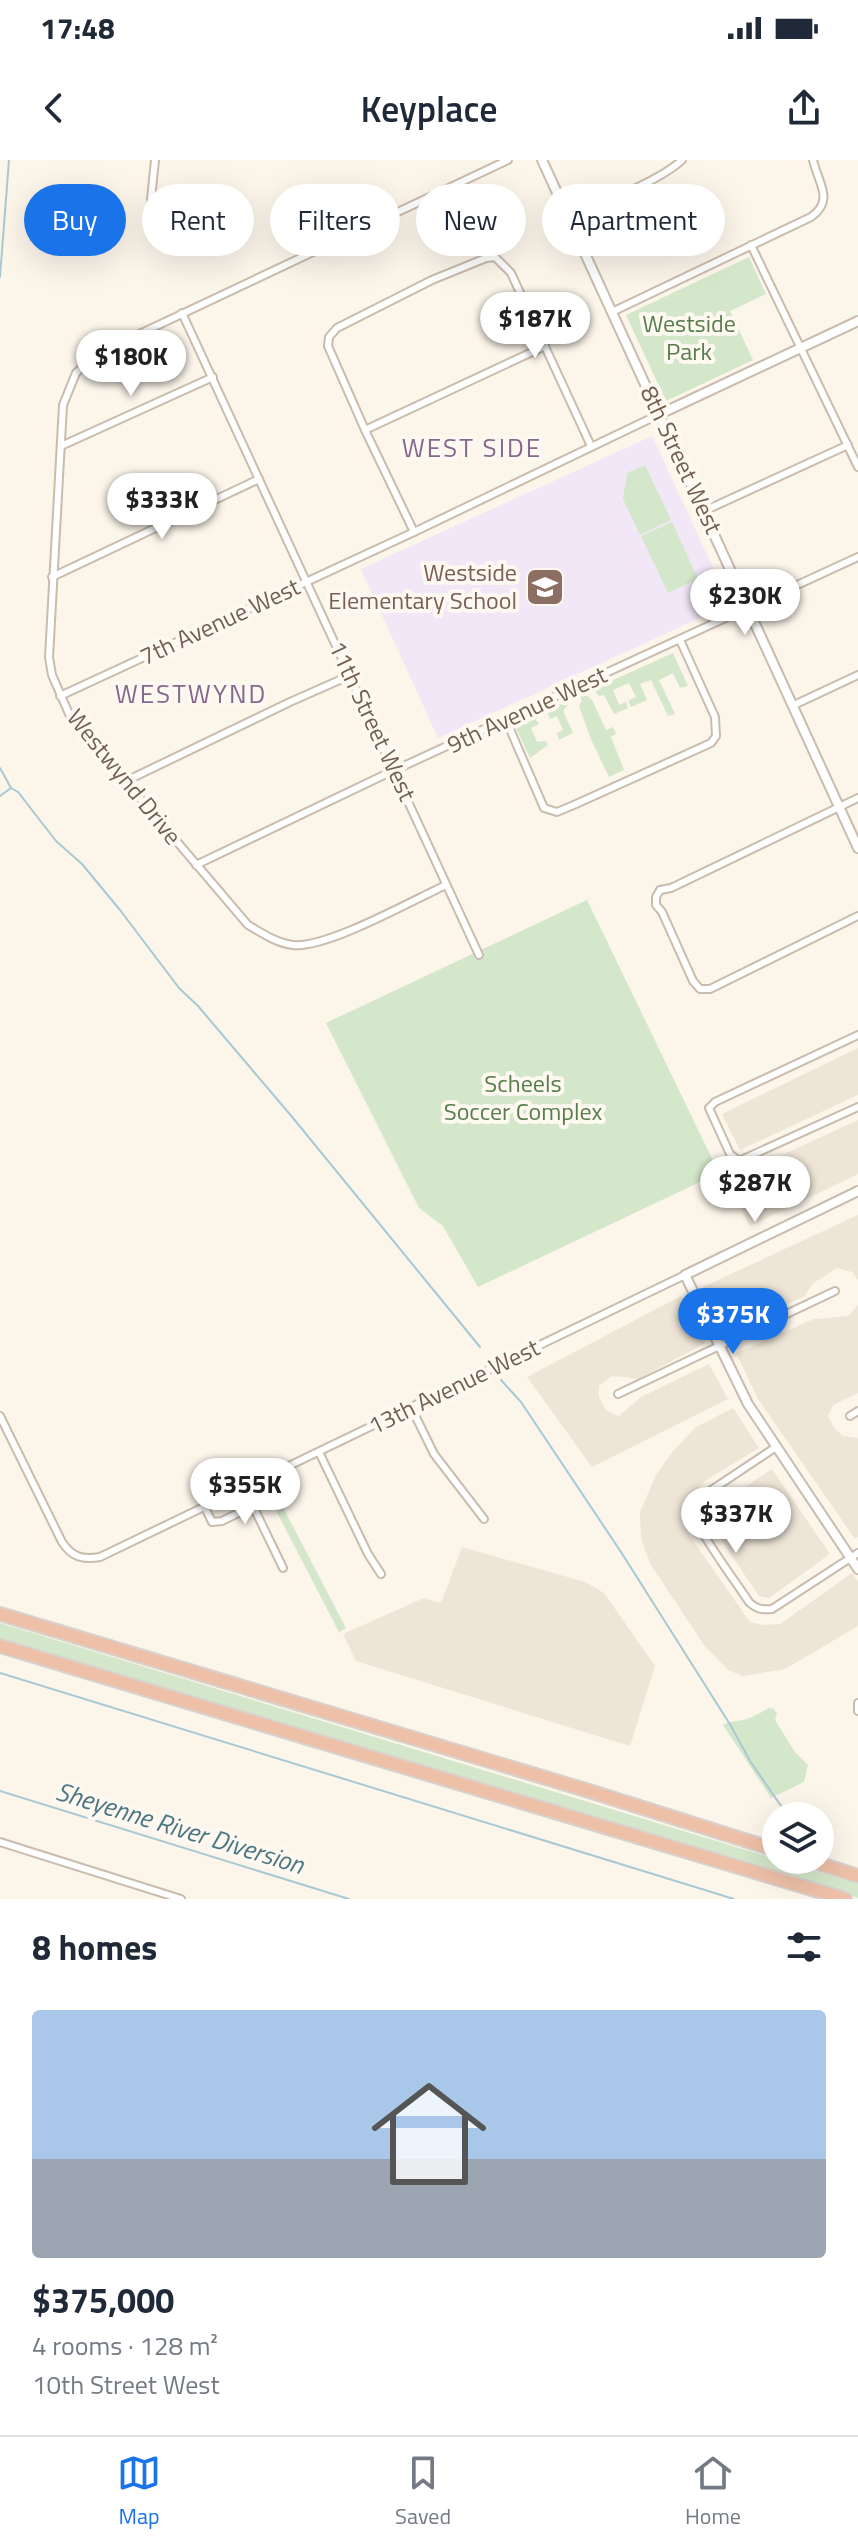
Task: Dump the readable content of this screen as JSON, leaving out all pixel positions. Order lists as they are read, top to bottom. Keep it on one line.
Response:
{"streets":{"street":["8th Street West","7th Avenue West","9th Avenue West","11th Street West","Westwynd Drive","13th Avenue West"]},"crossings":[["8th Street West","7th Avenue West"],["8th Street West","9th Avenue West"],["7th Avenue West","11th Street West"],["7th Avenue West","Westwynd Drive"],["9th Avenue West","11th Street West"],["9th Avenue West","Westwynd Drive"],["11th Street West","Westwynd Drive"]],"districts":["WEST SIDE","WESTWYND"],"water":["Sheyenne River Diversion"],"parks":["Westside Park","Scheels Soccer Complex"],"places":{"school or university":["Westside Elementary School"]},"page":{"status":"17:48","header":"Keyplace","chip":["Buy","Rent","Filters","New","Apartment"],"price":["$187K","$180K","$333K","$230K","$287K","$375K","$355K","$337K"],"heading":"8 homes","list":[{"name":"$375,000","note":"4 rooms · 128 m² · 10th Street West"}],"tabs":["Map","Saved","Home"]}}
